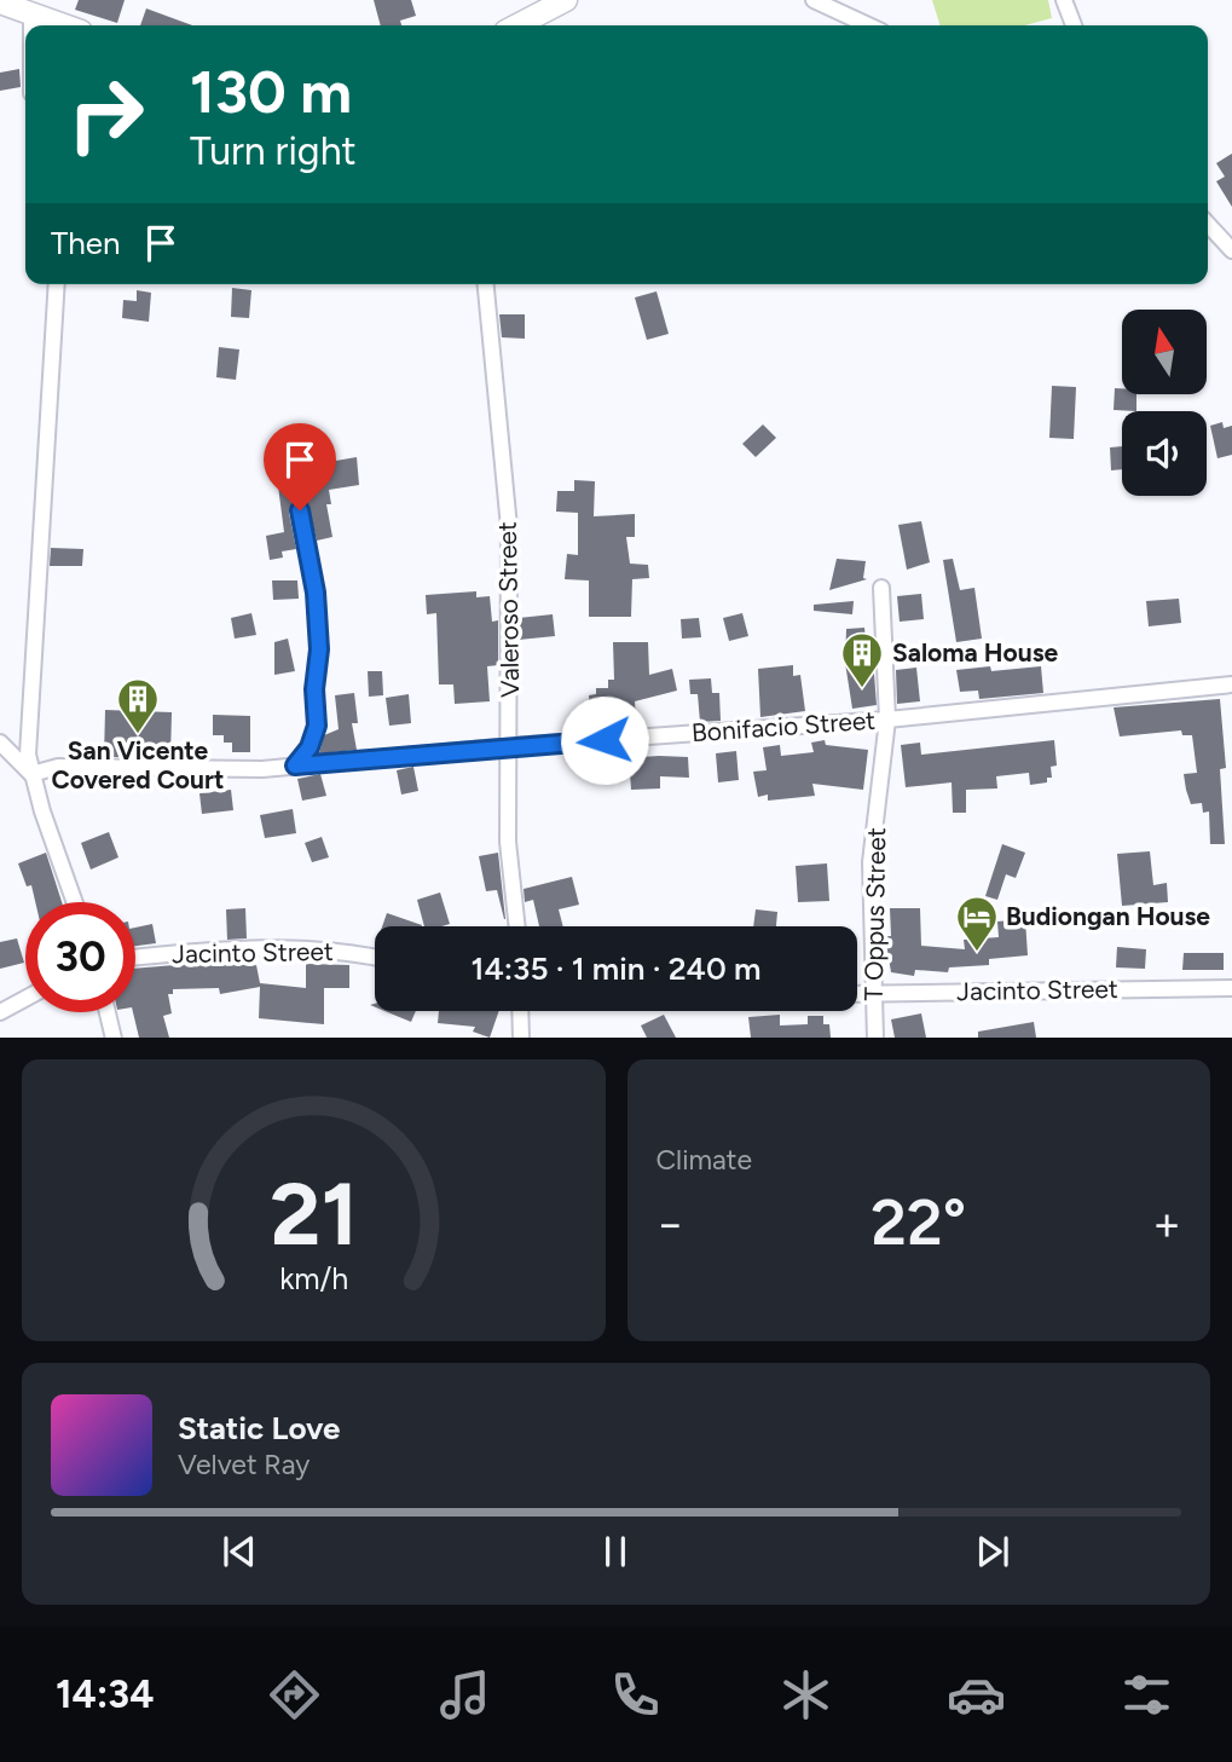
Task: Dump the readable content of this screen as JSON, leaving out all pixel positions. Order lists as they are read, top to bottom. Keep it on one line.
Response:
{"streets":{"street":["Valeroso Street","Bonifacio Street","T Oppus Street","Jacinto Street"]},"crossings":[["Valeroso Street","Bonifacio Street"],["Bonifacio Street","T Oppus Street"],["T Oppus Street","Jacinto Street"]],"places":{"building":["Saloma House","San Vicente Covered Court"],"hotel":["Budiongan House"]},"north":"top","page":{"turn":["130 m","Turn right"],"then":"Then","limit":"30","trip":"14:35 · 1 min · 240 m","tile":"Climate","heat":["−","22°","+"],"song":["Static Love","Velvet Ray"],"tabs":"14:34","gauge":["21","km/h"]}}
